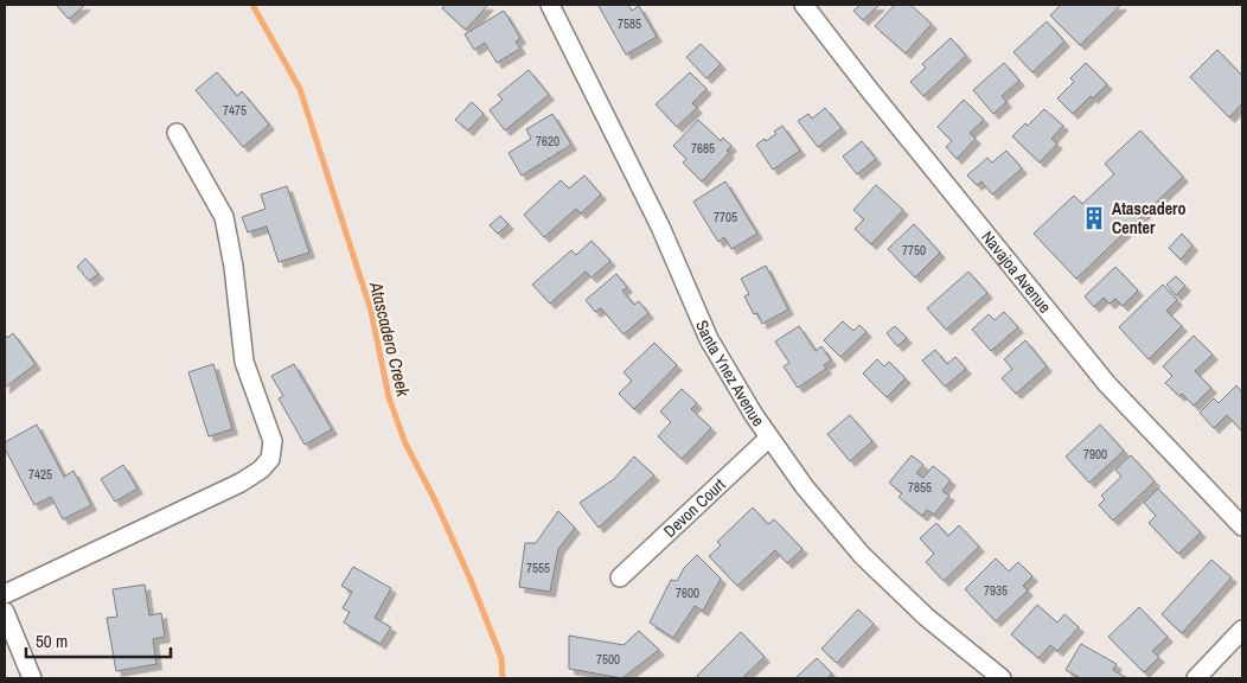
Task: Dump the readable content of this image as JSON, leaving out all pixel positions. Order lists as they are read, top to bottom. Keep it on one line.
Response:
{"streets":{"street":["Navajoa Avenue","Santa Ynez Avenue","Devon Court"]},"crossings":[["Santa Ynez Avenue","Devon Court"]],"water":["Atascadero Creek"],"places":{"building":["Atascadero Center"]},"house_numbers":["7585","7475","7620","7685","7705","7750","7900","7425","7855","7555","7935","7600","7500"],"scale_bar":"50 m"}
